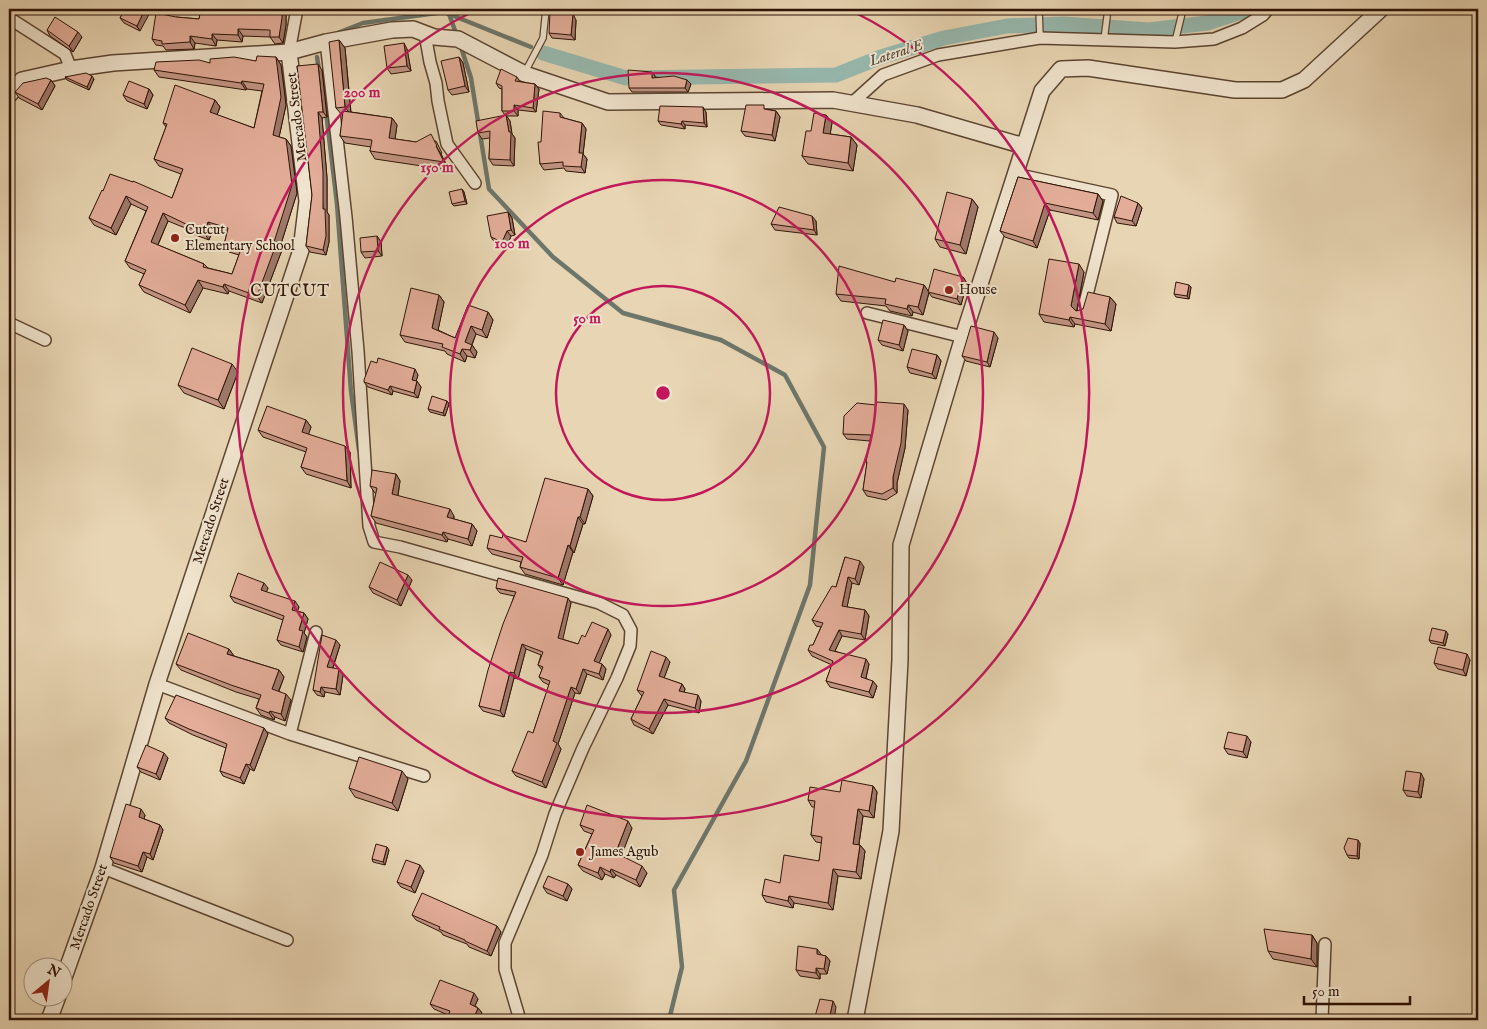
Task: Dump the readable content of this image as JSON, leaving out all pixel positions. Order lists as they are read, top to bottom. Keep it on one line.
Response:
{"streets":{"street":["Mercado Street"]},"districts":["CUTCUT"],"water":["Lateral E"],"places":["Cutcut Elementary School","House","James Agub"],"scale_bar":"50 m","north":"top right","rings":["200 m","150 m","100 m","50 m"]}
